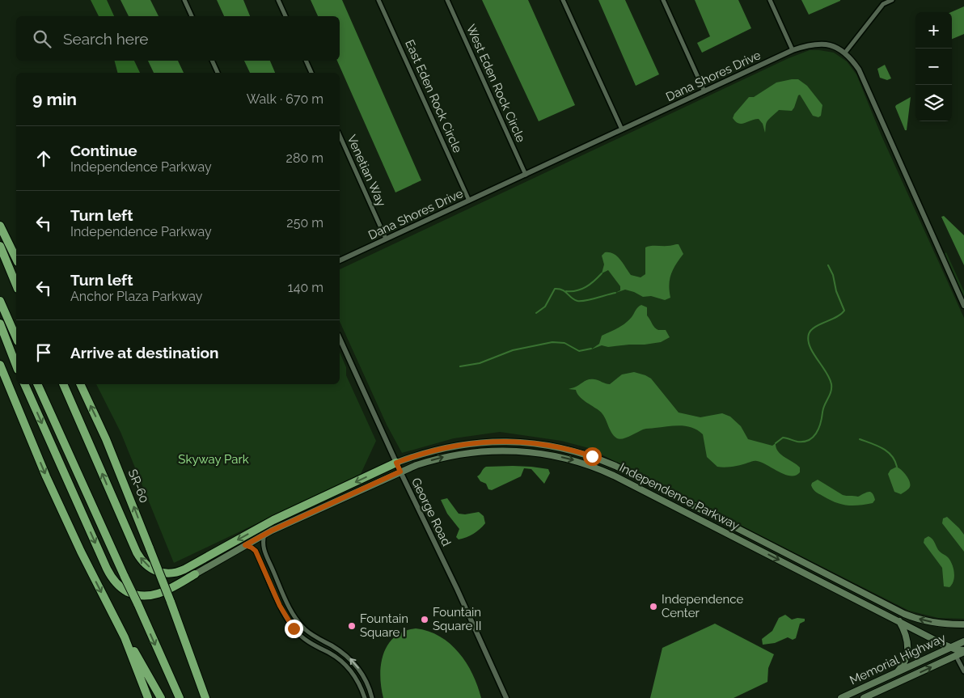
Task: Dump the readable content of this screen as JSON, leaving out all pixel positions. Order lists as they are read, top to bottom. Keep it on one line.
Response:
{"streets":{"highway":["SR-60"],"main road":["Independence Parkway","Memorial Highway"],"street":["Dana Shores Drive","West Eden Rock Circle","East Eden Rock Circle","Venetian Way","George Road"]},"crossings":[["Dana Shores Drive","West Eden Rock Circle"],["Dana Shores Drive","East Eden Rock Circle"],["Dana Shores Drive","Venetian Way"],["Independence Parkway","George Road"],["Independence Parkway","Memorial Highway"]],"parks":["Skyway Park"],"places":["Independence Center","Fountain Square II","Fountain Square I"],"page":{"map_buttons":["+","−"],"search":"Search here","heading":["9 min","Walk · 670 m"],"list":[["Continue","Independence Parkway","280 m"],["Turn left","Independence Parkway","250 m"],["Turn left","Anchor Plaza Parkway","140 m"],"Arrive at destination"]}}
